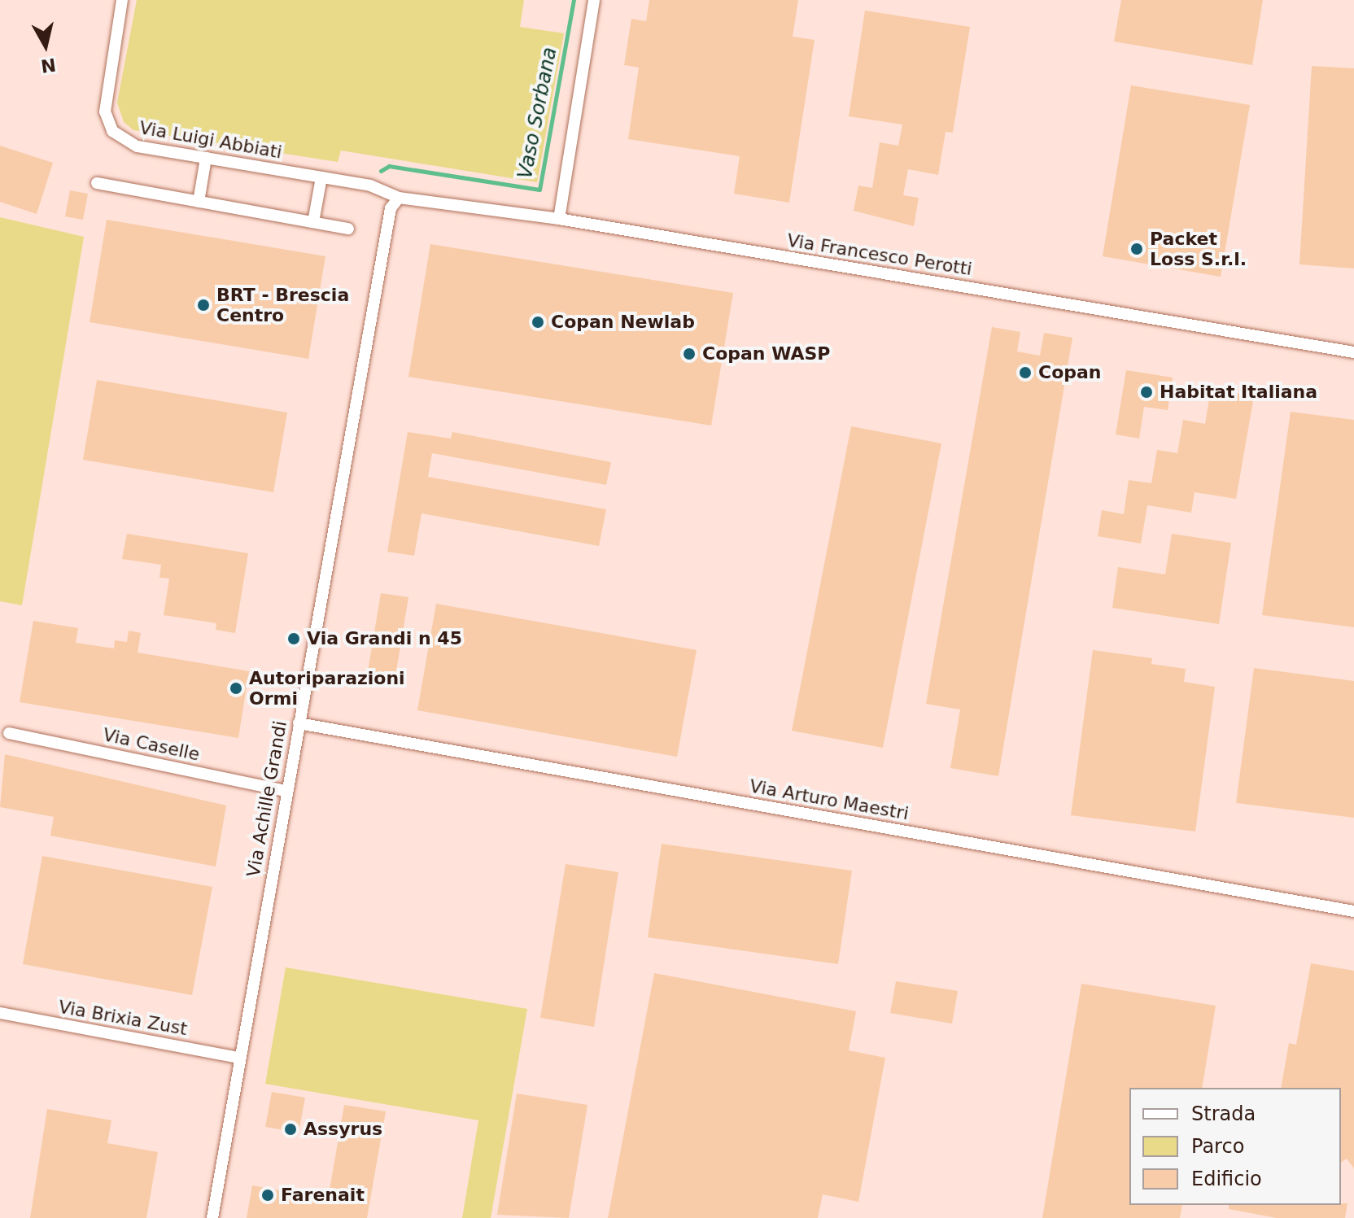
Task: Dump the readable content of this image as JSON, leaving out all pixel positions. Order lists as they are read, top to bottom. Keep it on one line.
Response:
{"streets":{"street":["Via Luigi Abbiati","Via Francesco Perotti","Via Caselle","Via Achille Grandi","Via Arturo Maestri","Via Brixia Zust"]},"crossings":[["Via Luigi Abbiati","Via Francesco Perotti"],["Via Luigi Abbiati","Via Achille Grandi"],["Via Francesco Perotti","Via Achille Grandi"],["Via Caselle","Via Achille Grandi"],["Via Achille Grandi","Via Arturo Maestri"],["Via Achille Grandi","Via Brixia Zust"]],"water":["Vaso Sorbana"],"places":["Packet Loss S.r.l.","BRT - Brescia Centro","Copan Newlab","Copan WASP","Copan","Habitat Italiana","Via Grandi n 45","Autoriparazioni Ormi","Assyrus","Farenait"],"legend":["Strada","Parco","Edificio"],"north":"bottom"}
